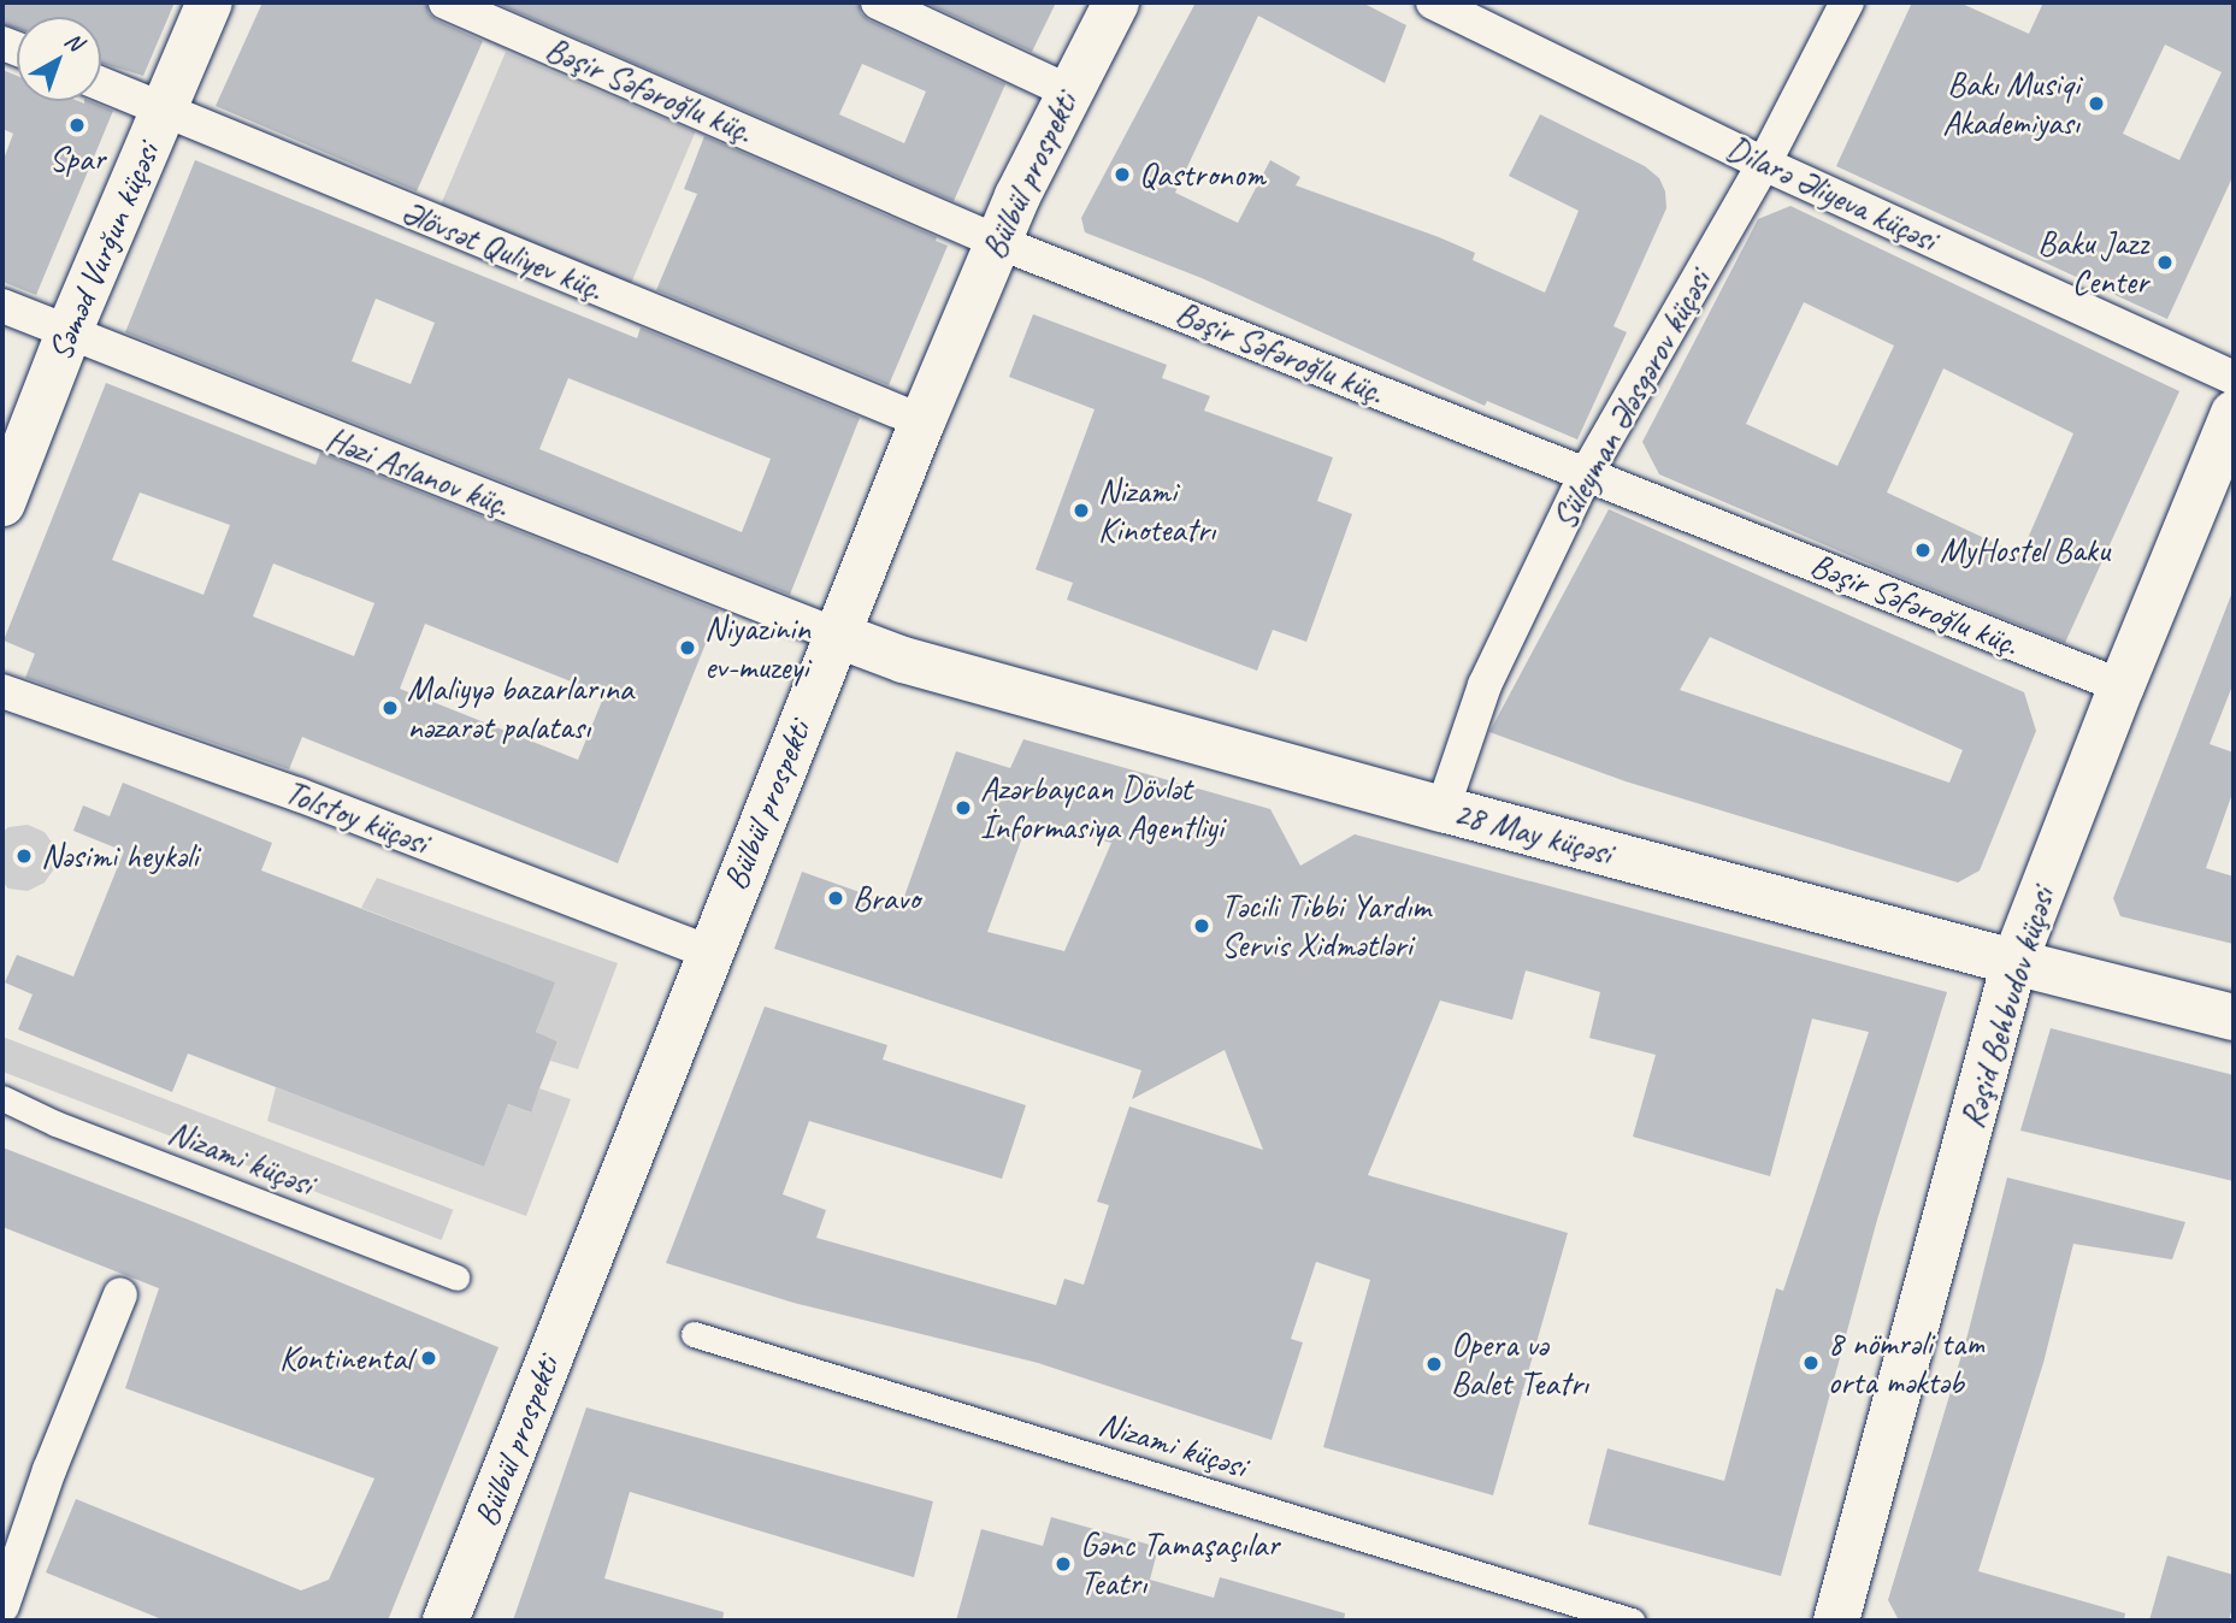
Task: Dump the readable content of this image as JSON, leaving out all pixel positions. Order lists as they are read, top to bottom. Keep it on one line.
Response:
{"streets":{"main road":["Bülbül prospekti","Səməd Vurğun küçəsi","28 May küçəsi","Rəşid Behbudov küçəsi"],"street":["Bəşir Səfəroğlu küç.","Dilarə Əliyeva küçəsi","Əlövsət Quliyev küç.","Süleyman Ələsgərov küçəsi","Həzi Aslanov küç.","Tolstoy küçəsi","Nizami küçəsi"]},"crossings":[["Bəşir Səfəroğlu küç.","Bülbül prospekti"],["Bəşir Səfəroğlu küç.","Süleyman Ələsgərov küçəsi"],["Bəşir Səfəroğlu küç.","Rəşid Behbudov küçəsi"],["Bülbül prospekti","Əlövsət Quliyev küç."],["Bülbül prospekti","Həzi Aslanov küç."],["Bülbül prospekti","Tolstoy küçəsi"],["Bülbül prospekti","28 May küçəsi"],["Dilarə Əliyeva küçəsi","Süleyman Ələsgərov küçəsi"],["Əlövsət Quliyev küç.","Səməd Vurğun küçəsi"],["Səməd Vurğun küçəsi","Həzi Aslanov küç."],["Süleyman Ələsgərov küçəsi","28 May küçəsi"],["Həzi Aslanov küç.","28 May küçəsi"],["28 May küçəsi","Rəşid Behbudov küçəsi"]],"places":["Bakı Musiqi Akademiyası","Spar","Qastronom","Baku Jazz Center","Nizami Kinoteatrı","MyHostel Baku","Niyazinin ev-muzeyi","Maliyyə bazarlarına nəzarət palatası","Azərbaycan Dövlət İnformasiya Agentliyi","Nəsimi heykəli","Bravo","Təcili Tibbi Yardım Servis Xidmətləri","Kontinental","8 nömrəli tam orta məktəb","Opera və Balet Teatrı","Gənc Tamaşaçılar Teatrı"],"north":"top right"}
